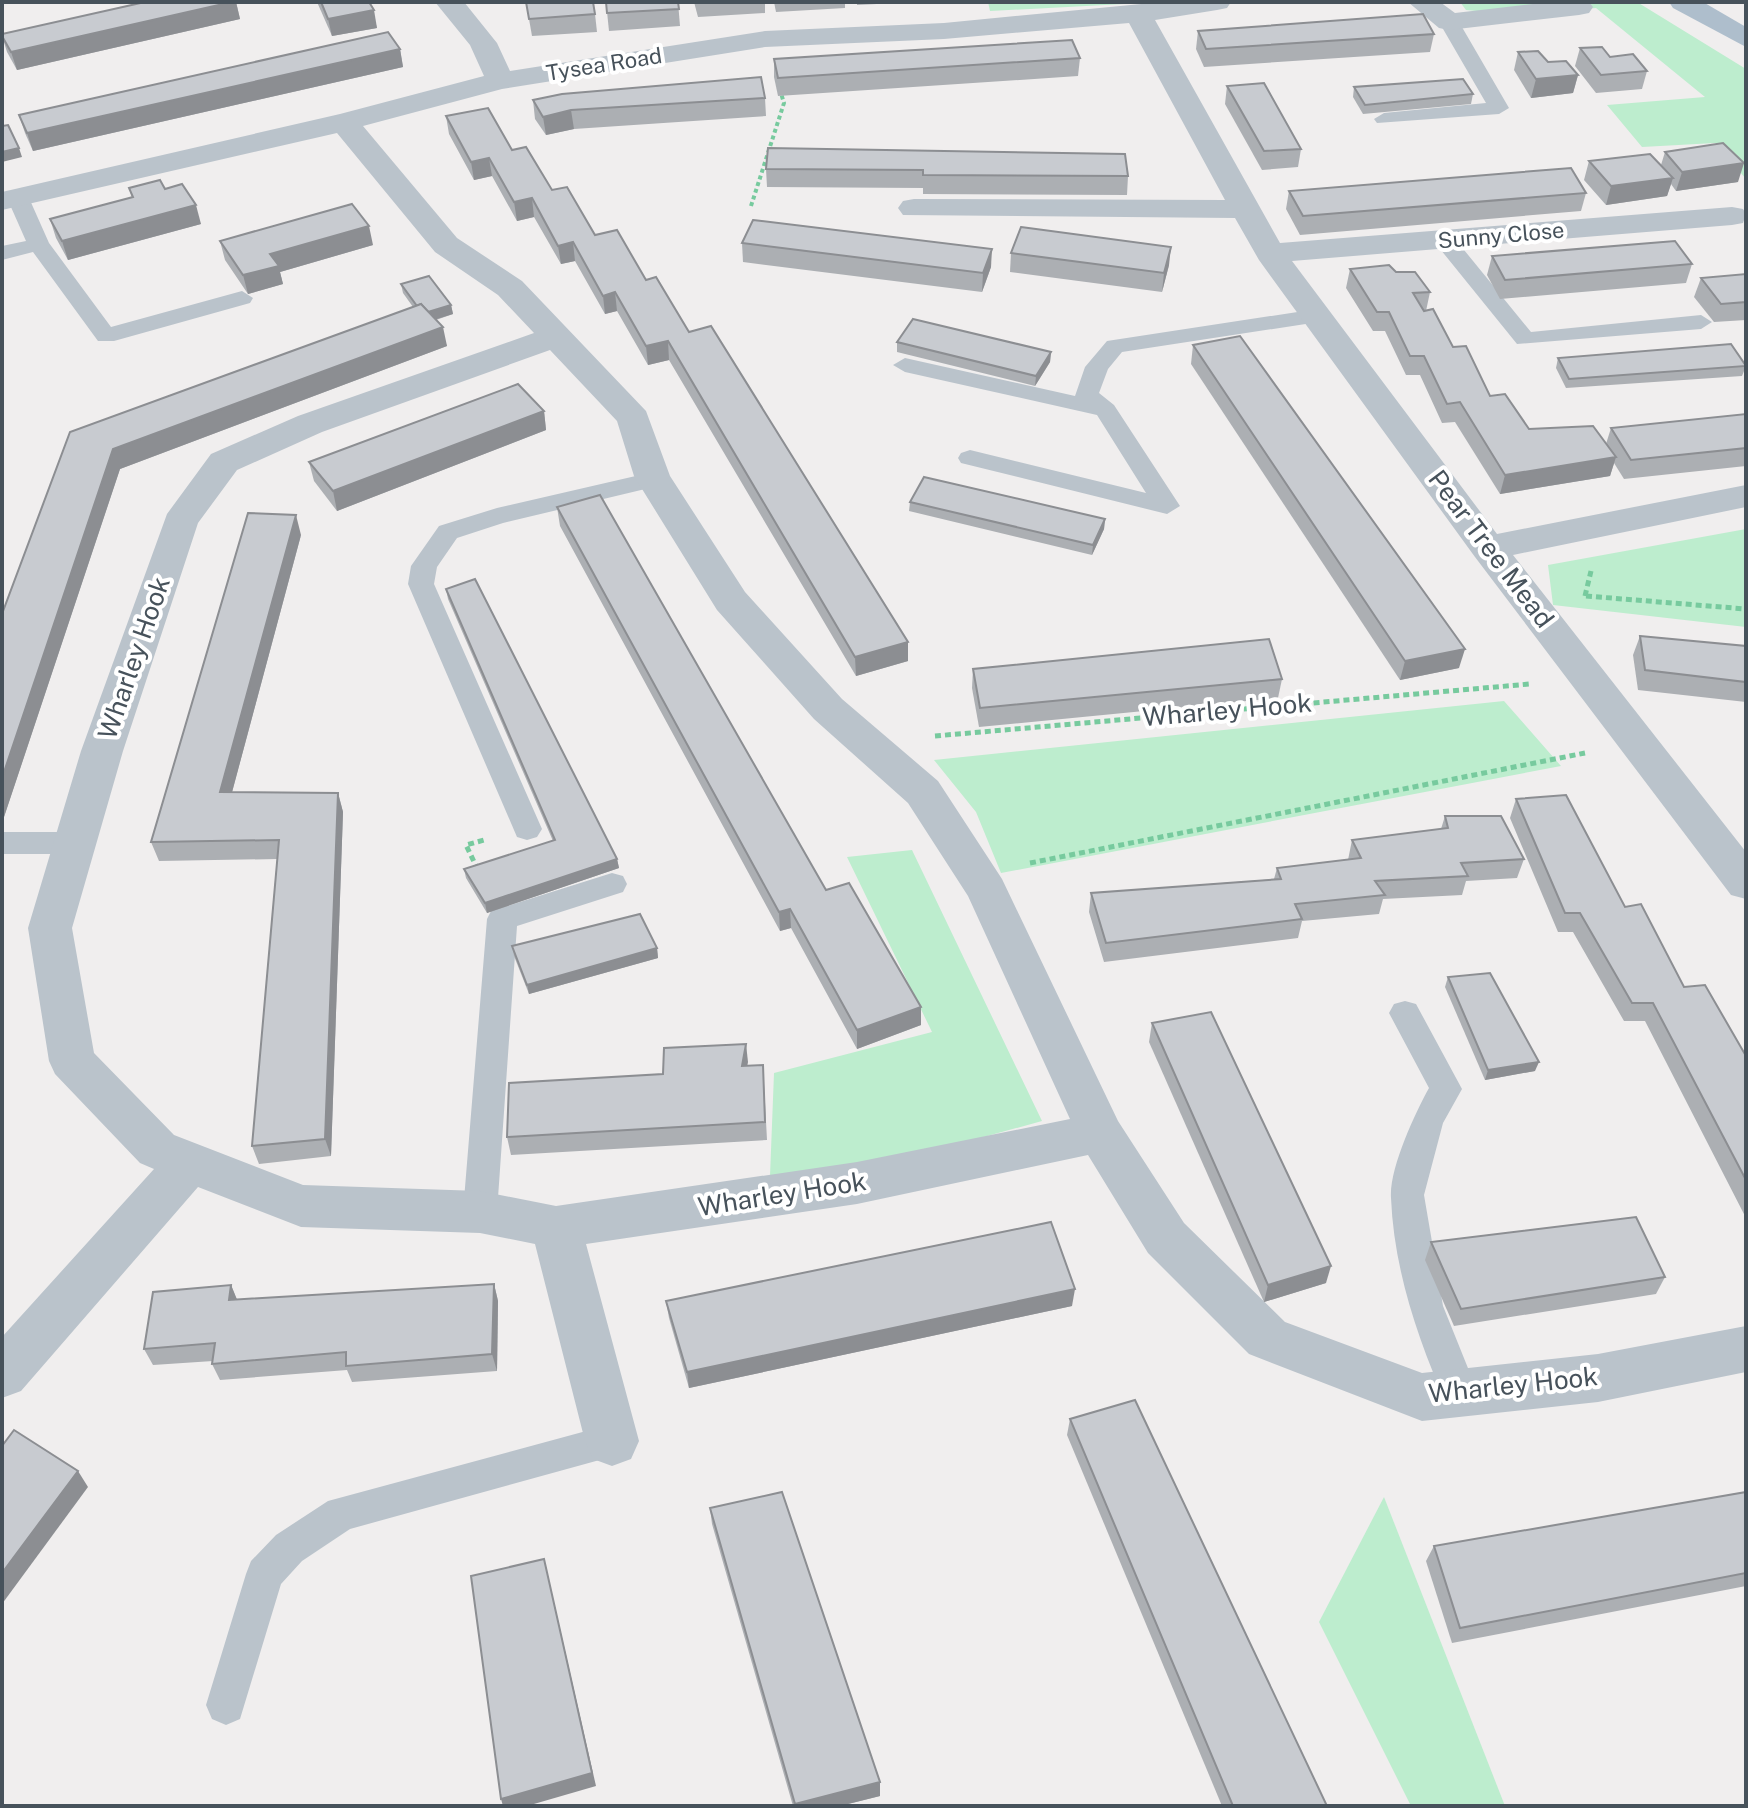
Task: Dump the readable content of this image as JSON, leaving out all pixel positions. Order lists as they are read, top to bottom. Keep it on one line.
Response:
{"streets":{"street":["Tysea Road","Sunny Close","Pear Tree Mead","Wharley Hook"]},"crossings":[["Tysea Road","Pear Tree Mead"],["Tysea Road","Wharley Hook"],["Sunny Close","Pear Tree Mead"],["Pear Tree Mead","Wharley Hook"]]}
